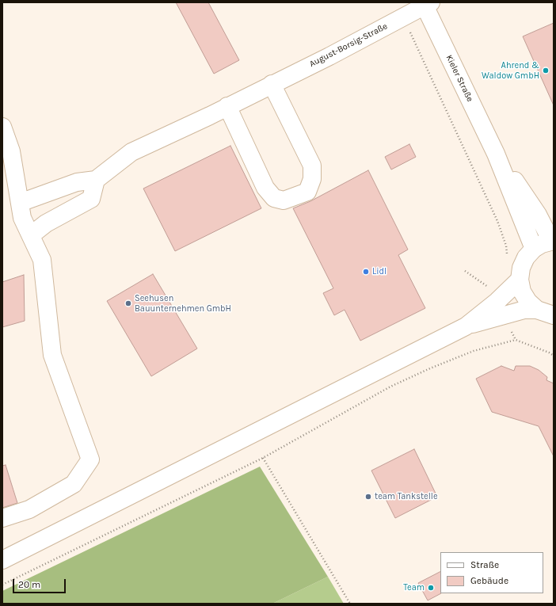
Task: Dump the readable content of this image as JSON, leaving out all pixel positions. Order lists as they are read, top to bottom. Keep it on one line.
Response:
{"streets":{"street":["August-Borsig-Straße","Kieler Straße"]},"crossings":[["August-Borsig-Straße","Kieler Straße"]],"places":["Ahrend & Waldow GmbH","Lidl","Seehusen Bauunternehmen GmbH","team Tankstelle","Team"],"legend":["Straße","Gebäude"],"scale_bar":"20 m"}
